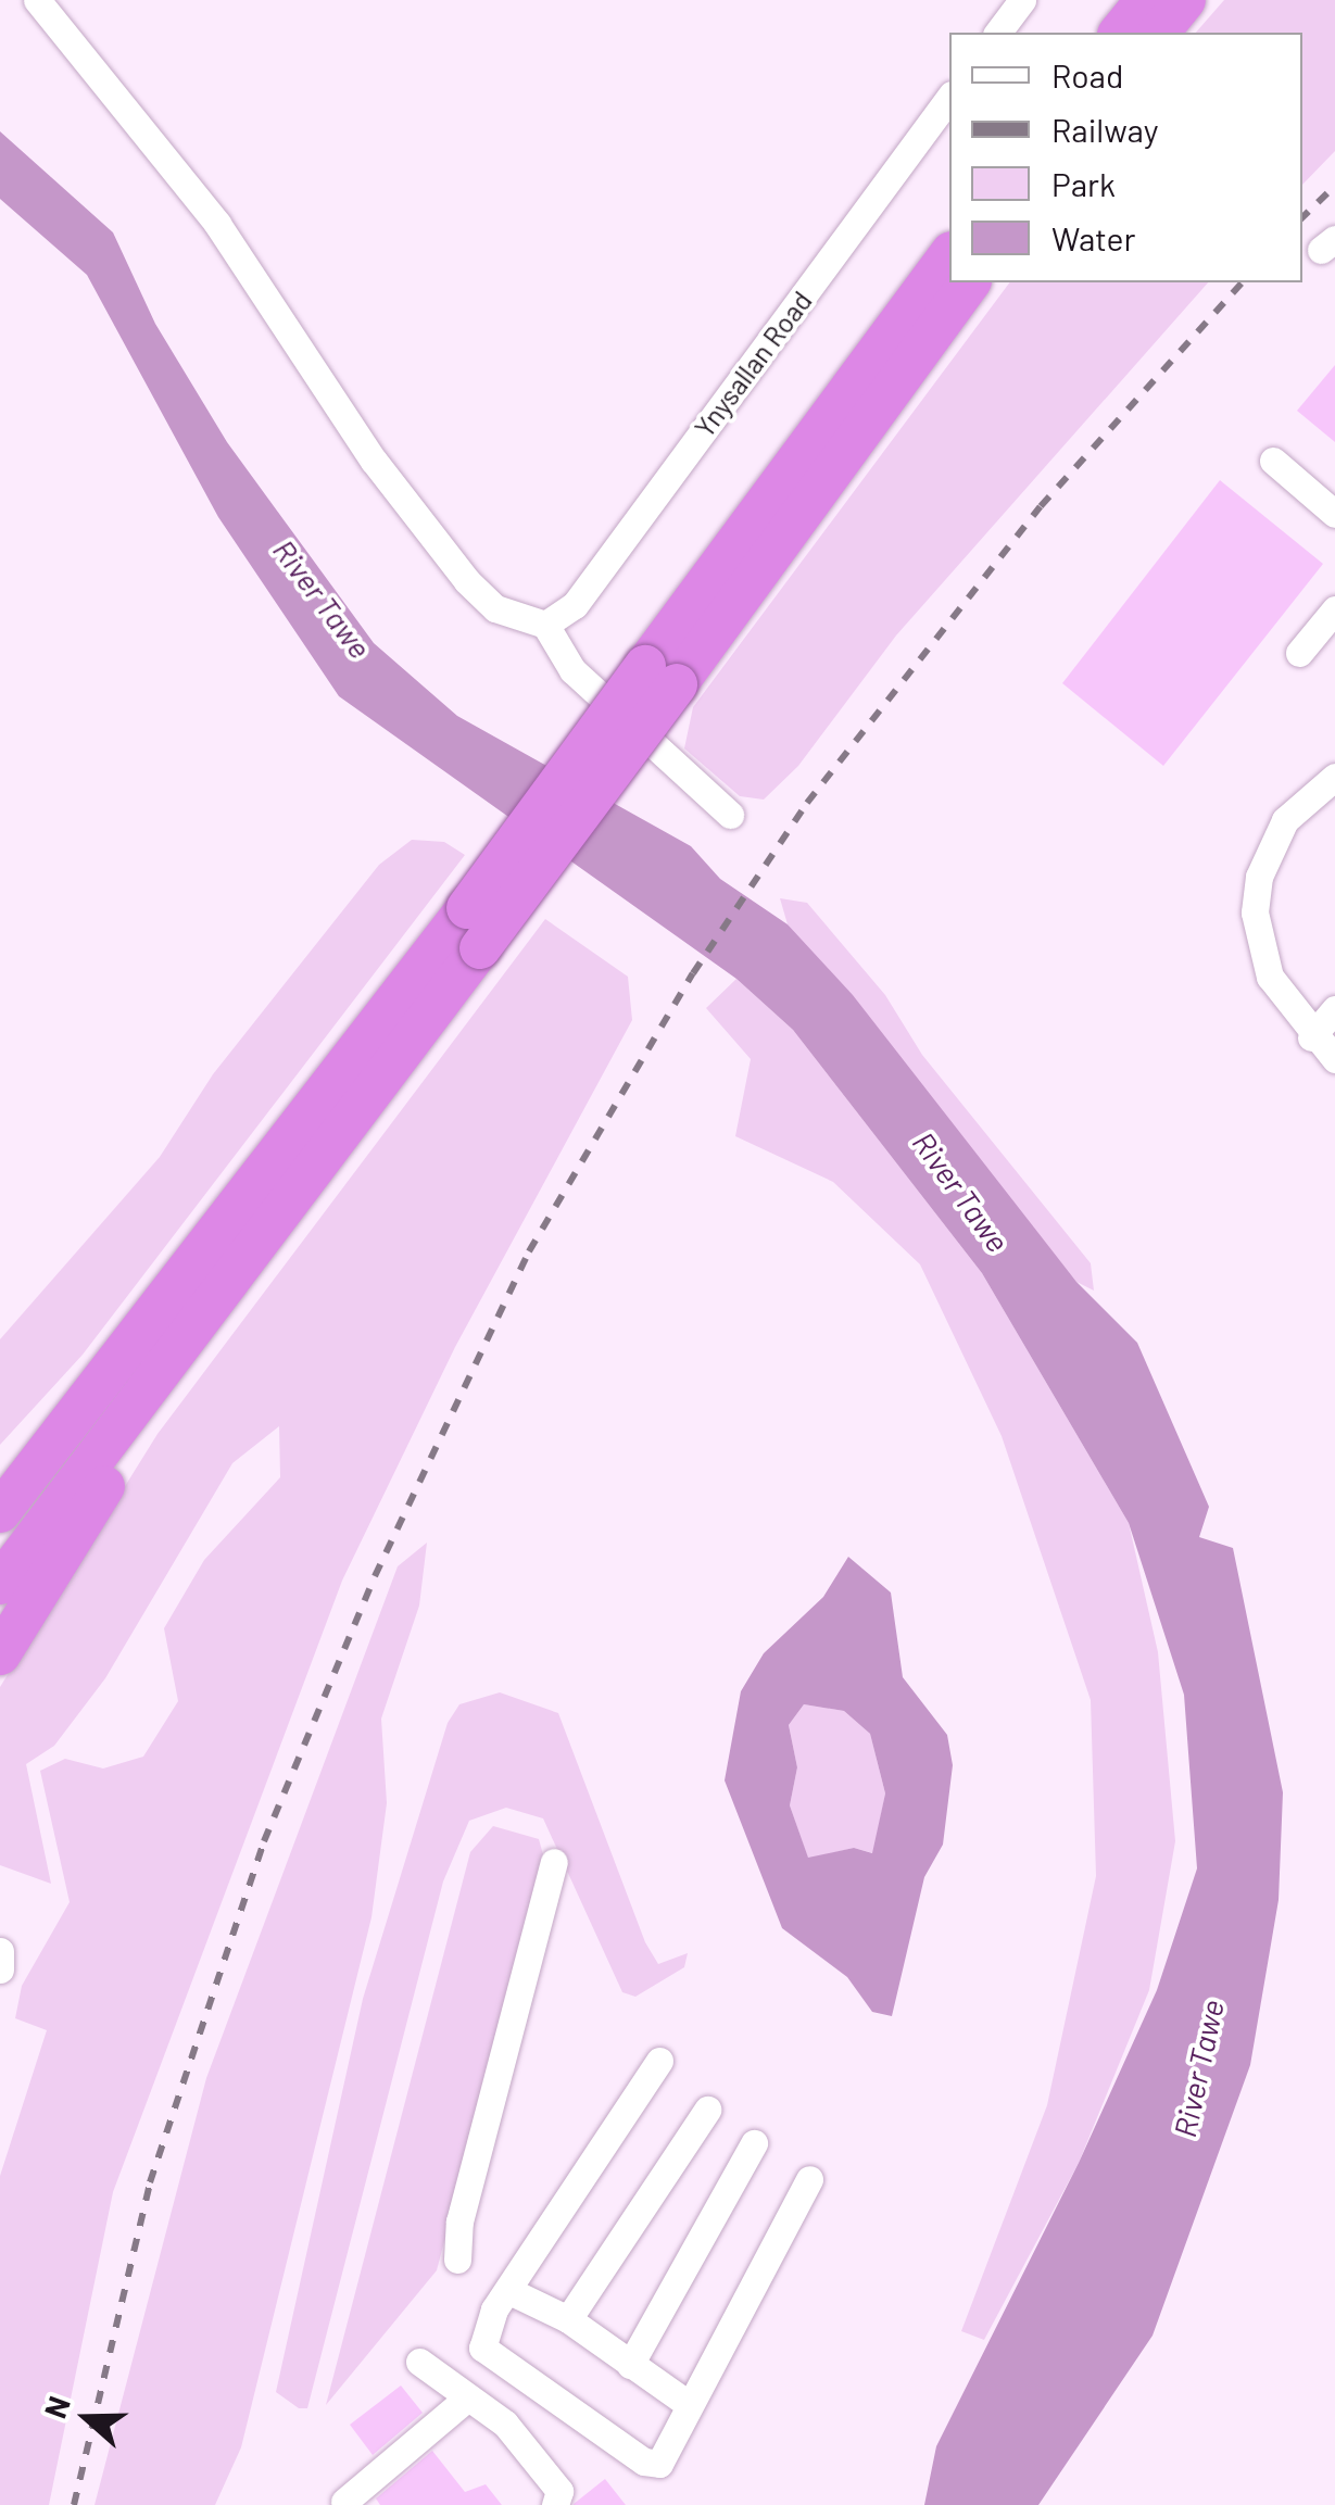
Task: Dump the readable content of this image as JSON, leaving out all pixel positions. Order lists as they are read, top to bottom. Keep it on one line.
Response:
{"streets":{"street":["Ynysallan Road"]},"water":["River Tawe"],"legend":["Road","Railway","Park","Water"],"north":"left"}
